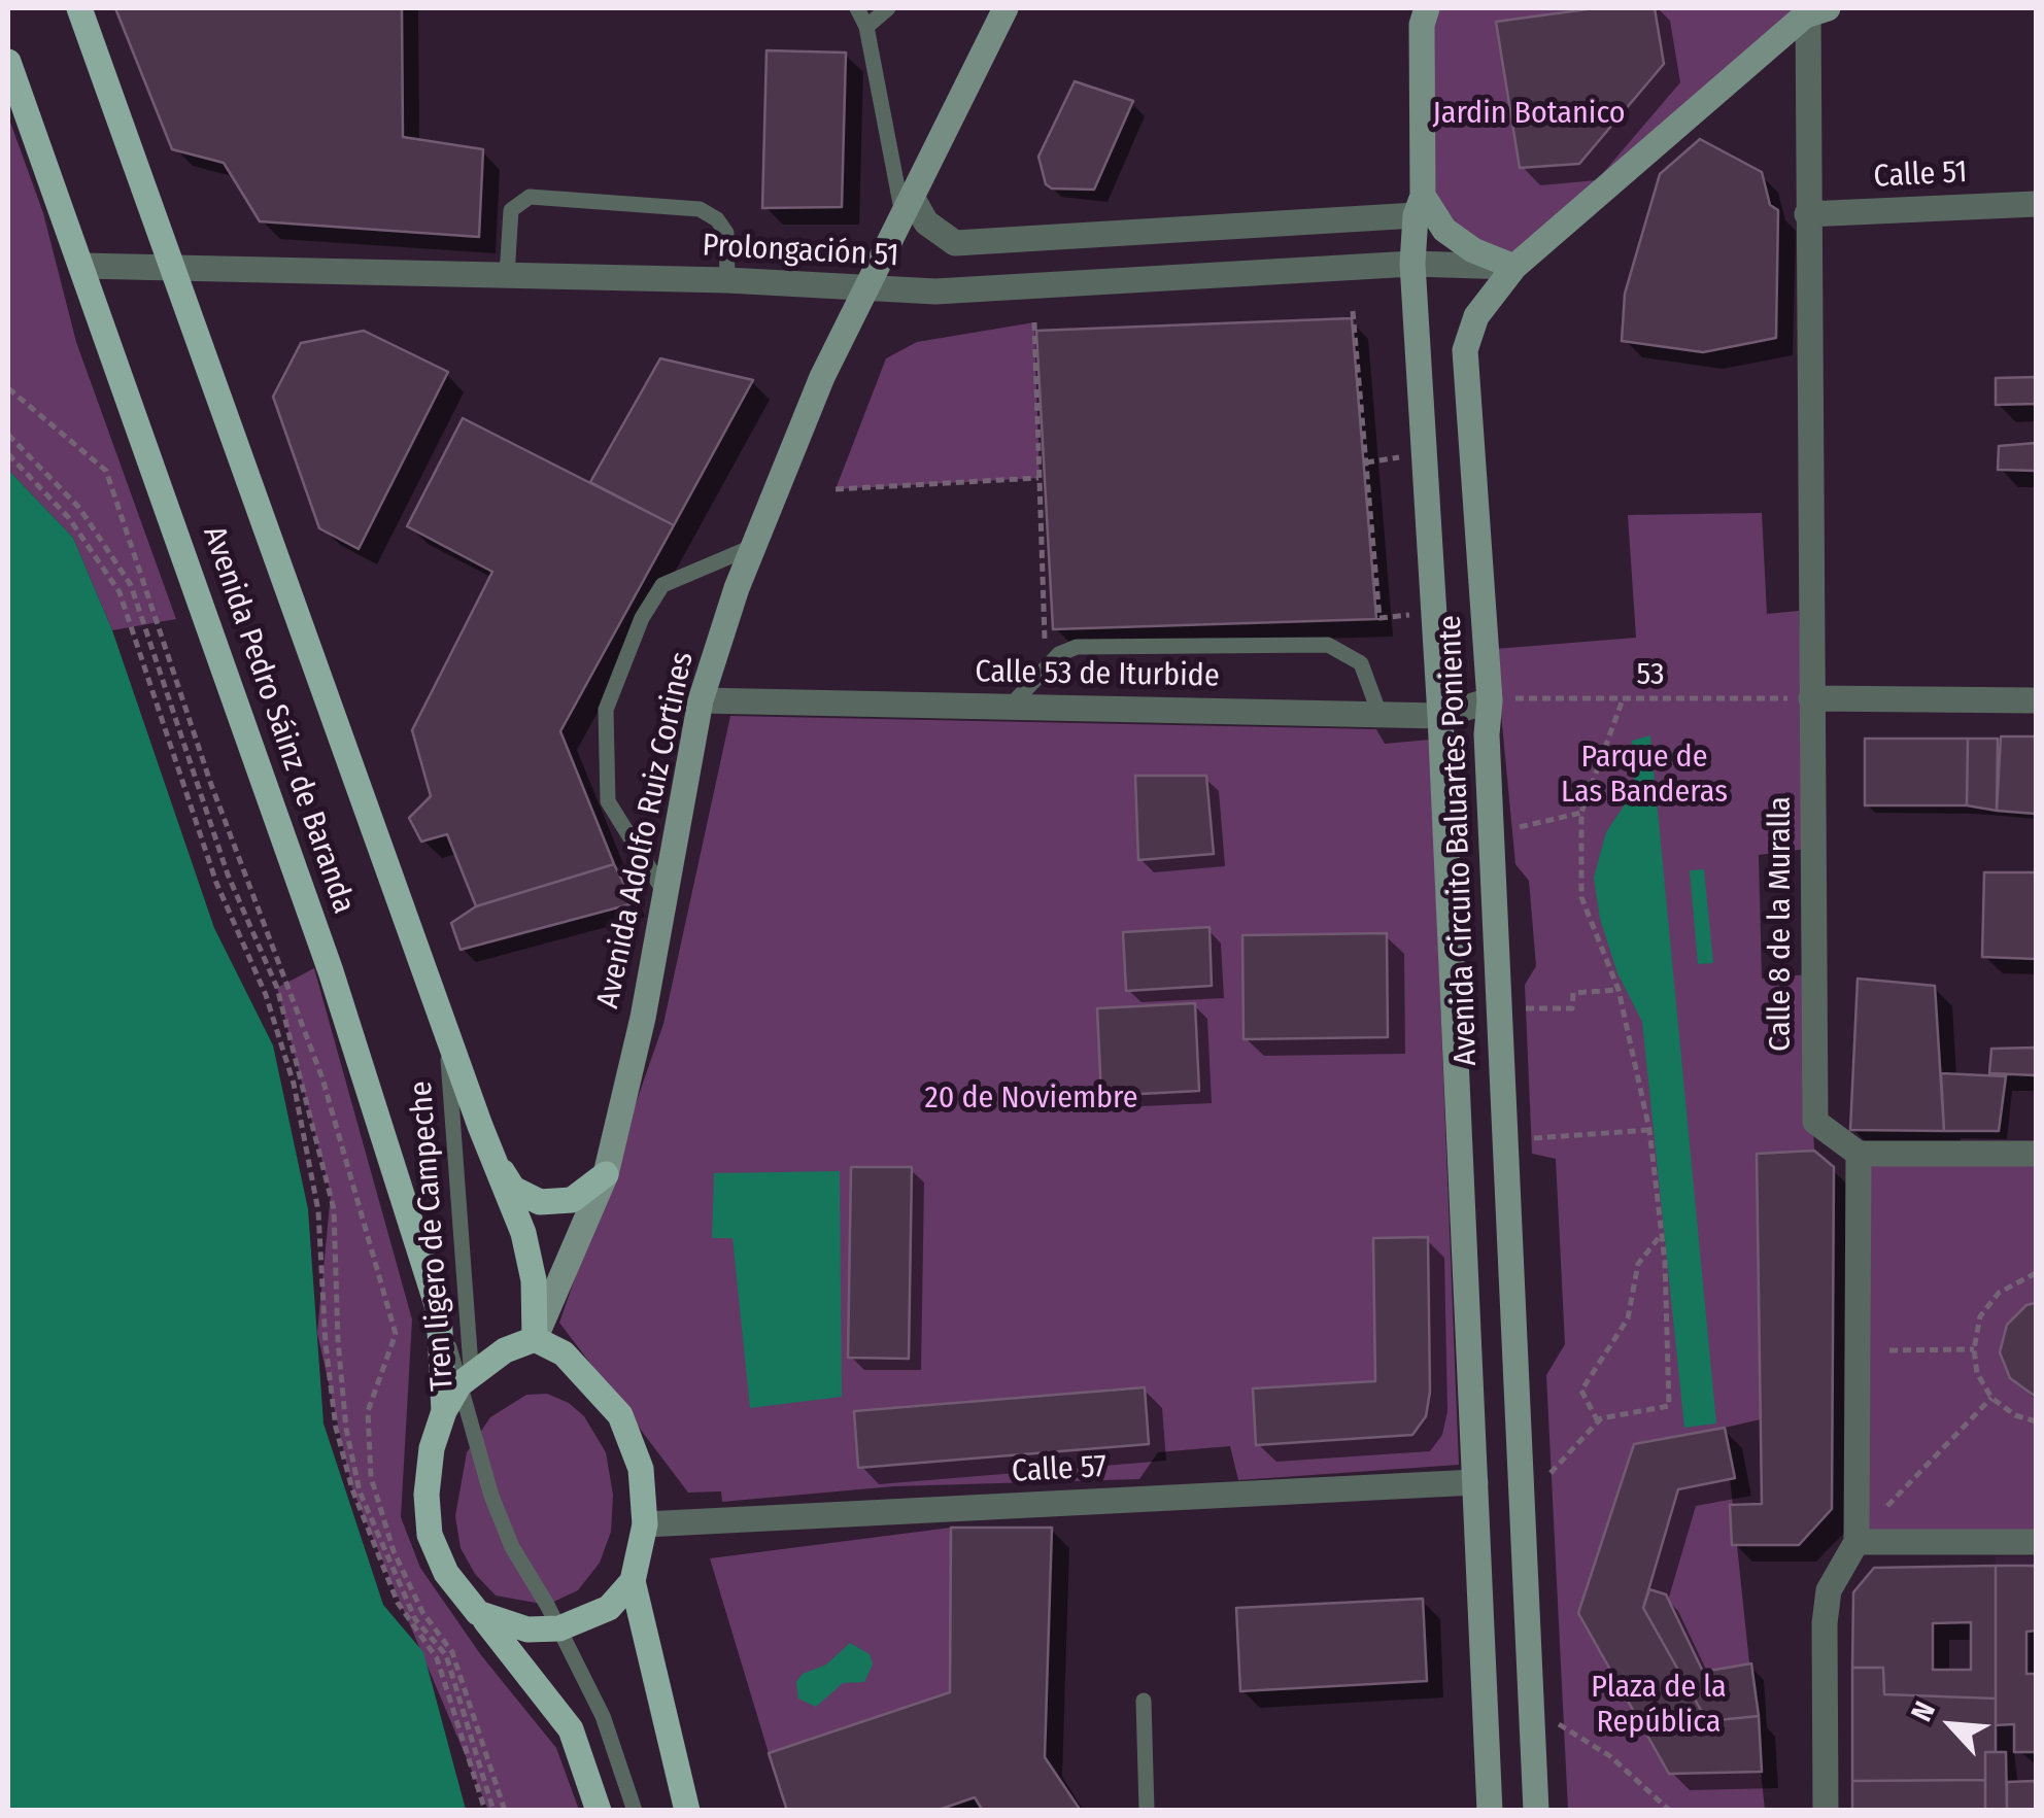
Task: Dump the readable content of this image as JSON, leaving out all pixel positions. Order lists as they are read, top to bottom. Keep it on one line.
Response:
{"streets":{"main road":["Avenida Pedro Sáinz de Baranda","Avenida Adolfo Ruiz Cortines","Avenida Circuito Baluartes Poniente"],"street":["Calle 51","Prolongación 51","Calle 53 de Iturbide","Calle 8 de la Muralla","Calle 57"],"lane":["Tren ligero de Campeche"],"path":["53"]},"crossings":[["Calle 51","Calle 8 de la Muralla"],["Prolongación 51","Avenida Pedro Sáinz de Baranda"],["Prolongación 51","Avenida Adolfo Ruiz Cortines"],["Prolongación 51","Avenida Circuito Baluartes Poniente"],["Calle 53 de Iturbide","53"],["Calle 53 de Iturbide","Avenida Adolfo Ruiz Cortines"],["Calle 53 de Iturbide","Avenida Circuito Baluartes Poniente"],["53","Avenida Circuito Baluartes Poniente"],["53","Calle 8 de la Muralla"],["Avenida Pedro Sáinz de Baranda","Avenida Adolfo Ruiz Cortines"],["Avenida Pedro Sáinz de Baranda","Tren ligero de Campeche"],["Avenida Circuito Baluartes Poniente","Calle 8 de la Muralla"],["Avenida Circuito Baluartes Poniente","Calle 57"]],"parks":["Jardin Botanico","Parque de Las Banderas","20 de Noviembre","Plaza de la República"],"north":"top left"}
